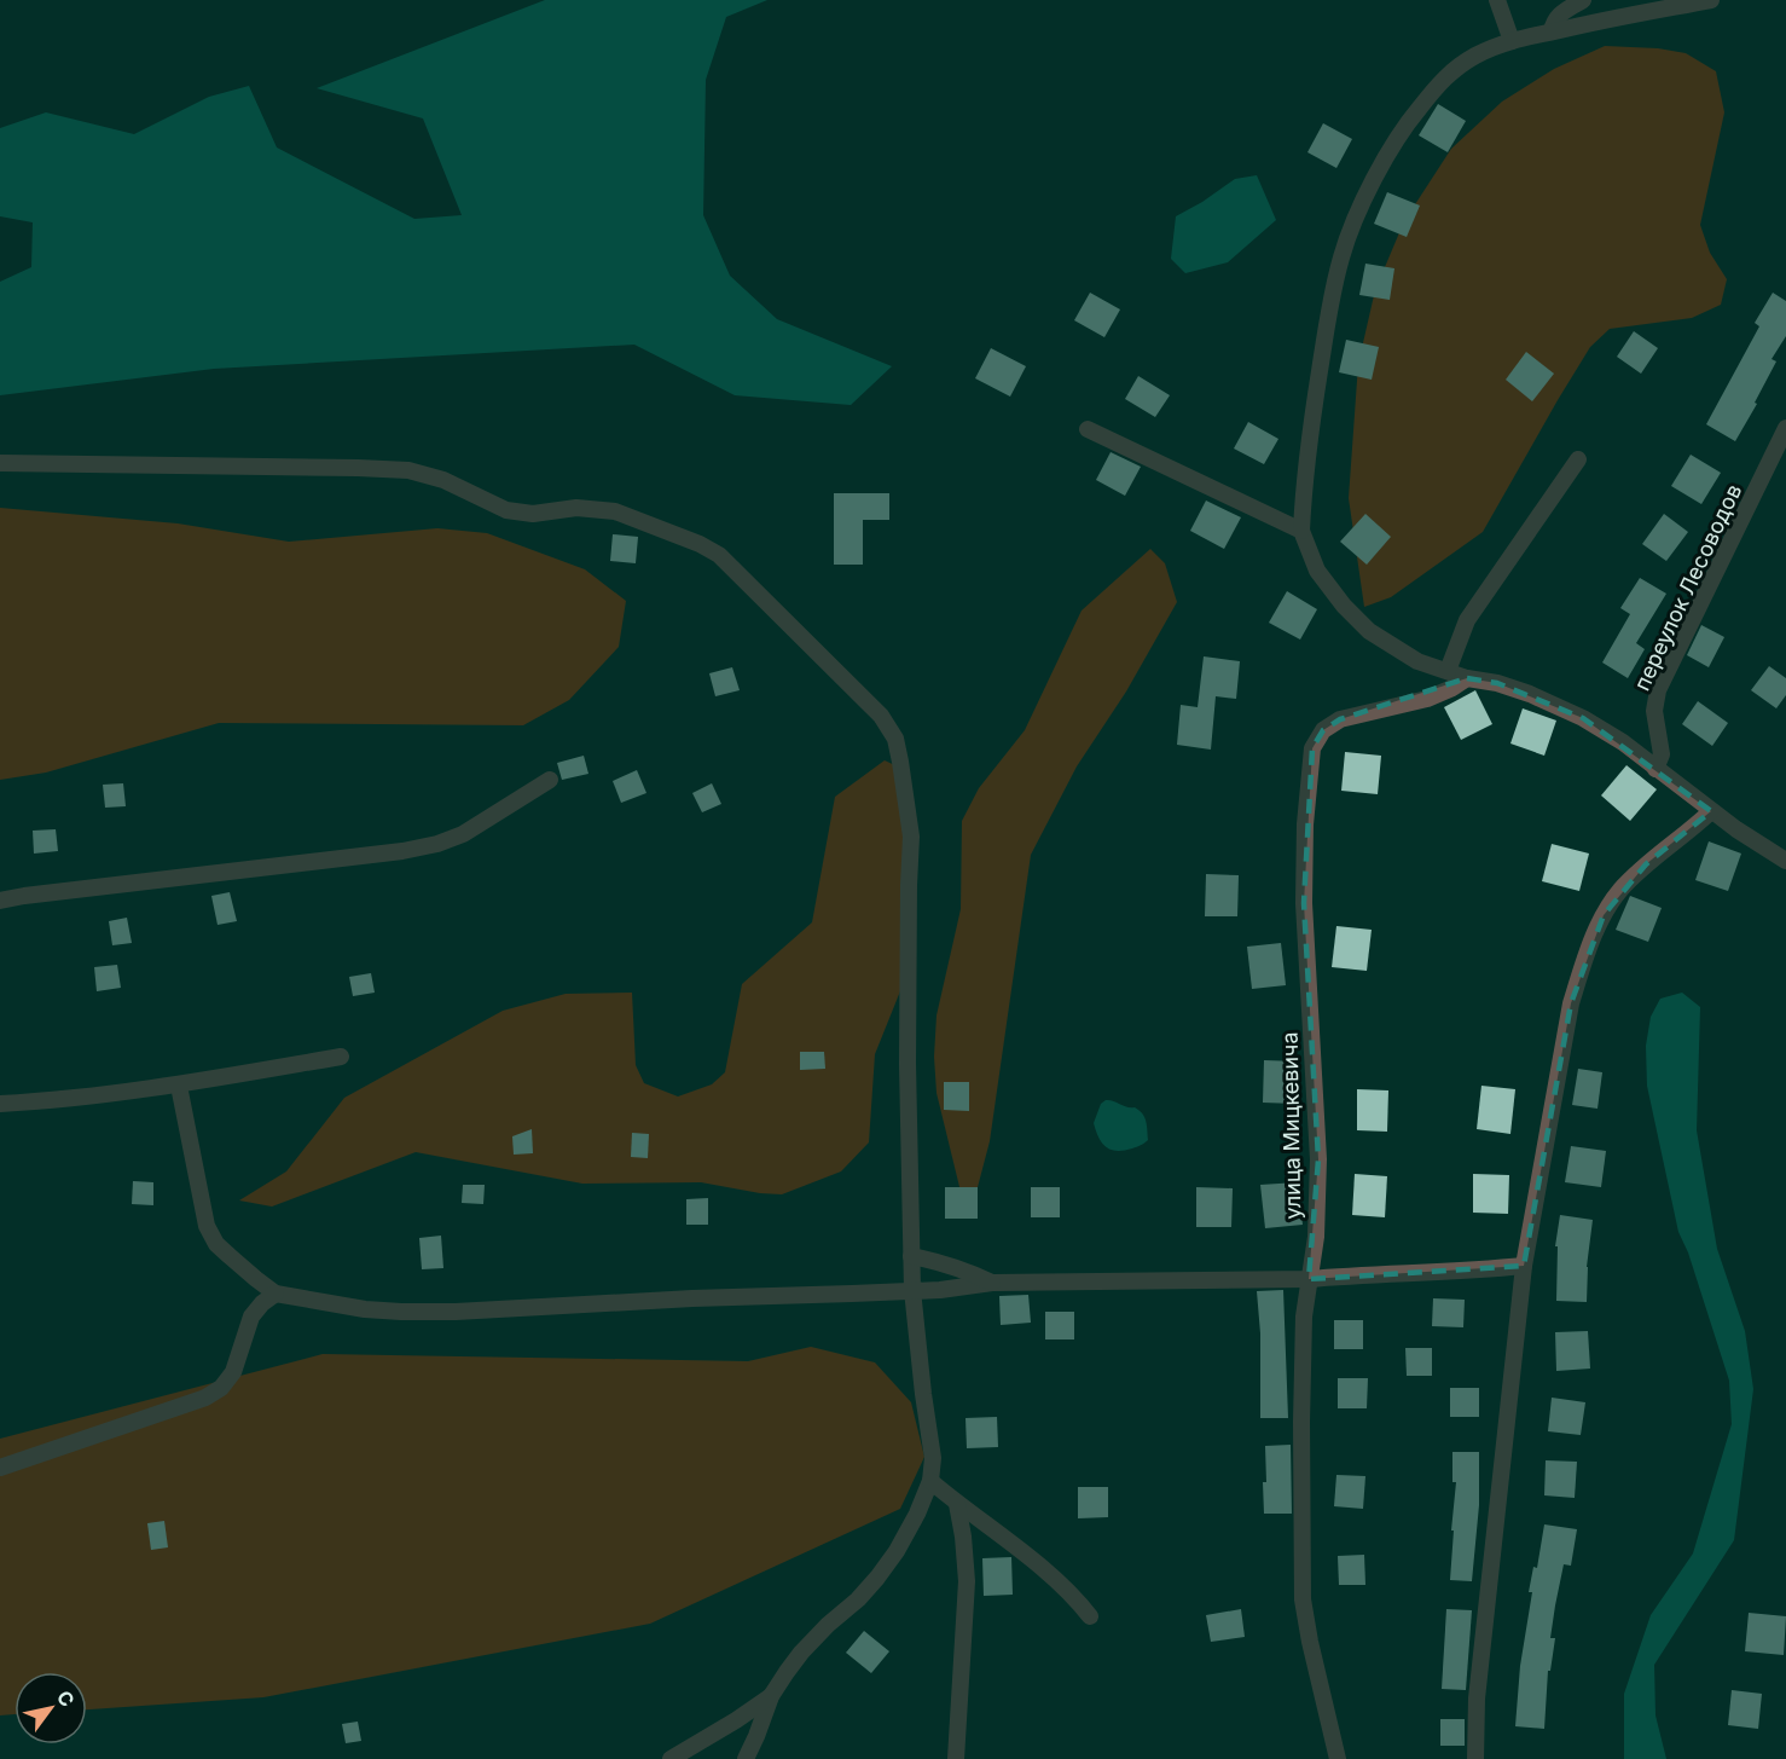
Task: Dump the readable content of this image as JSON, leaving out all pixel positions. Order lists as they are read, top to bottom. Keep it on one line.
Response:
{"streets":{"street":["переулок Лесоводов","улица Мицкевича"]},"north":"top right"}
